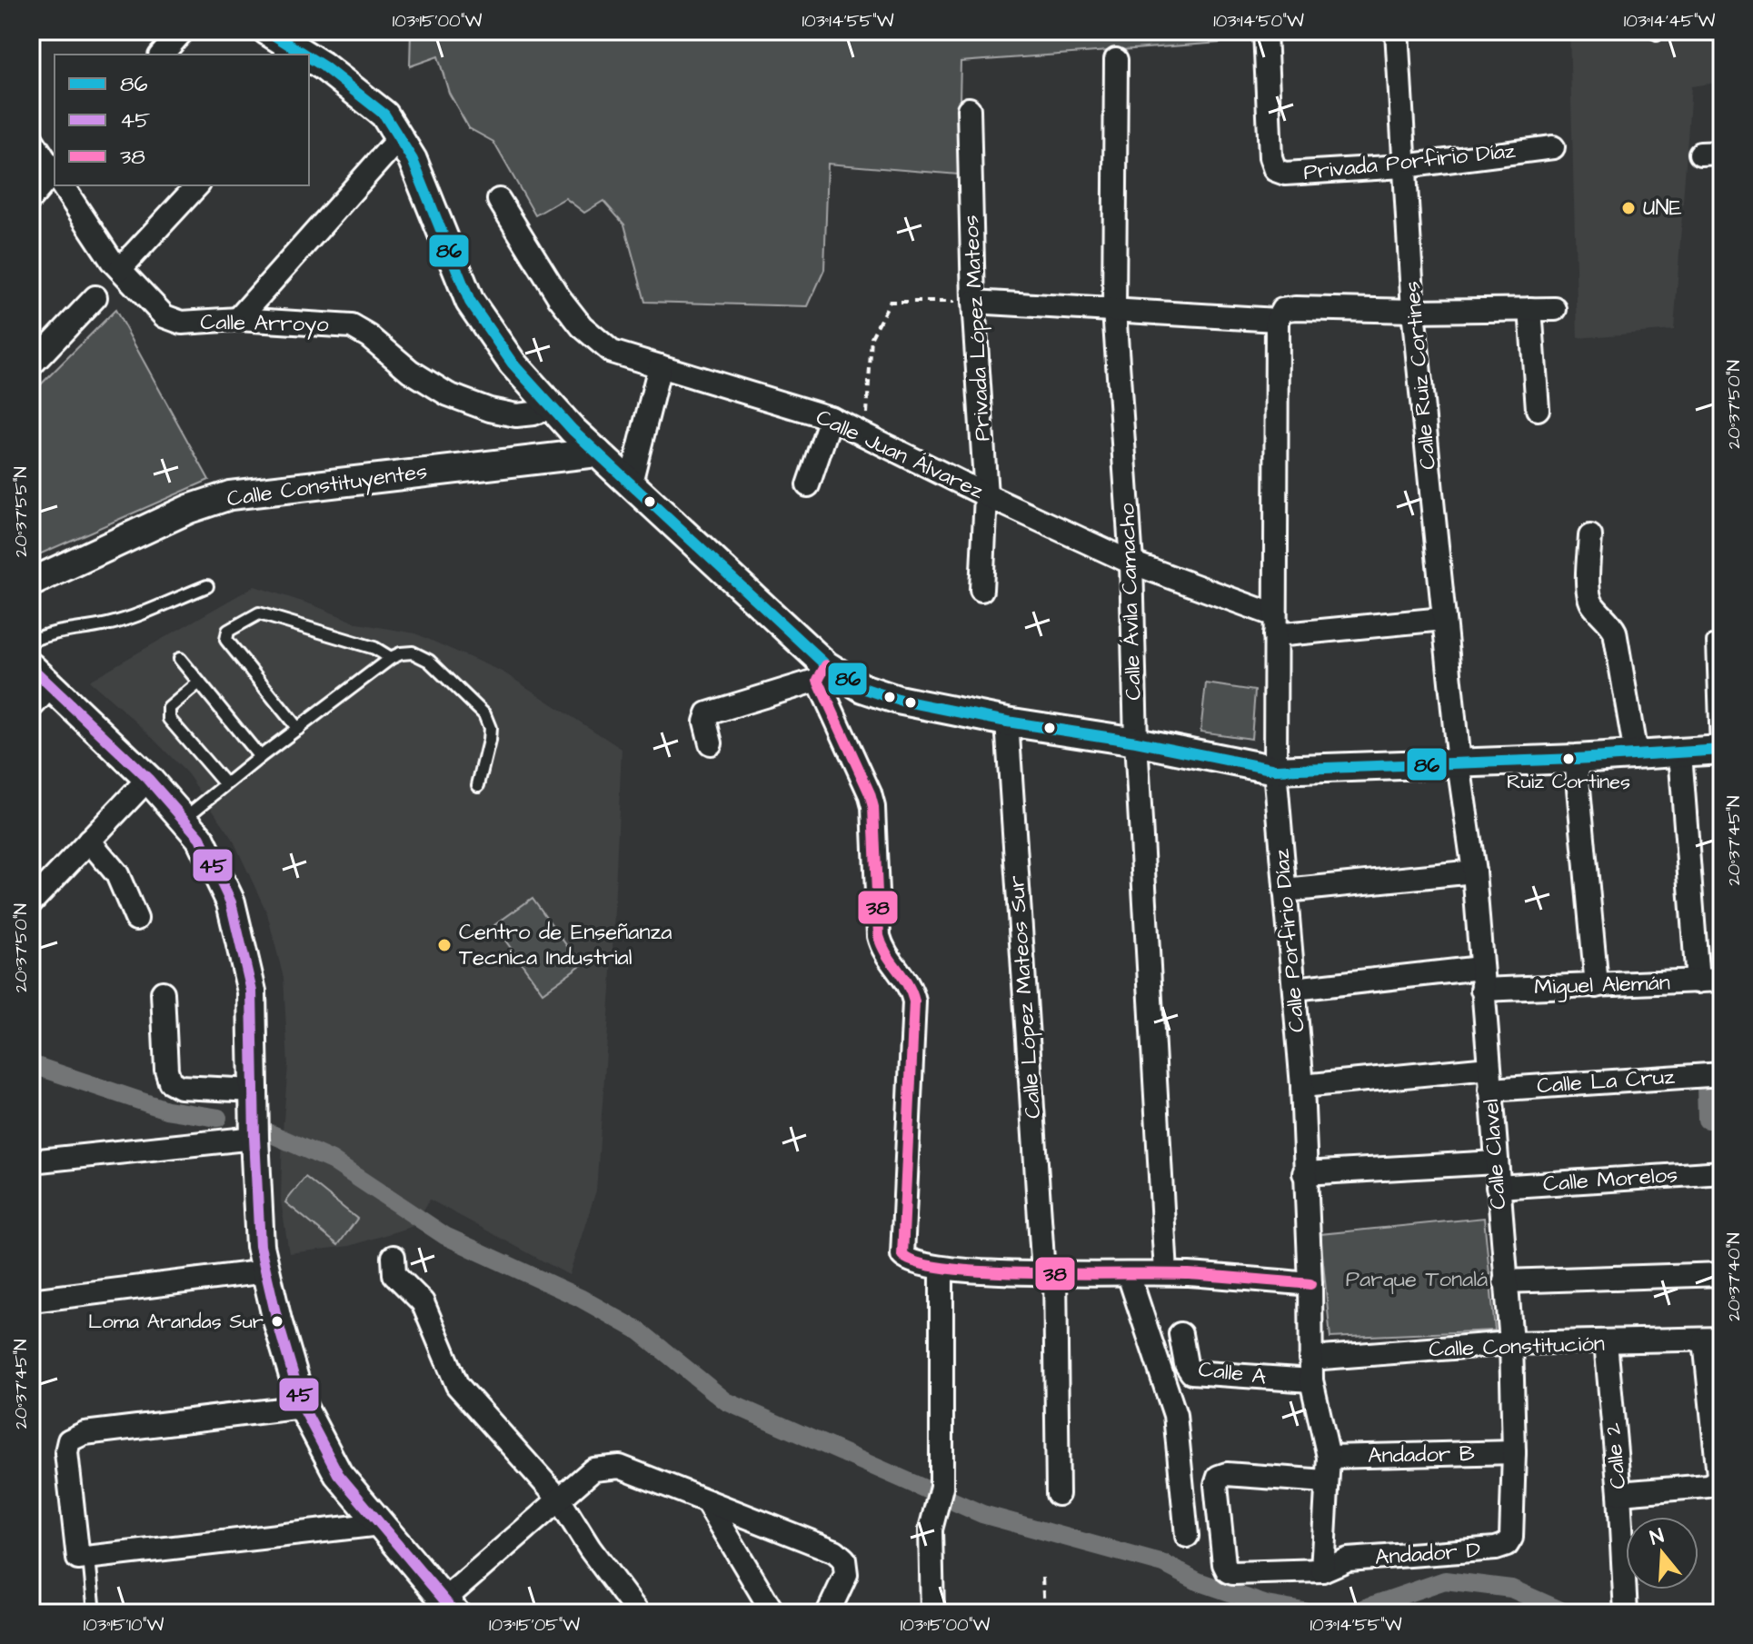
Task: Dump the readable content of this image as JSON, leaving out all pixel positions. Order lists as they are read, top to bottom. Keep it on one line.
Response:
{"streets":{"street":["Privada Porfirio Díaz","Calle Arroyo","Privada López Mateos","Calle Ruiz Cortines","Calle Juan Álvarez","Calle Constituyentes","Calle Ávila Camacho","Calle Porfirio Díaz","Miguel Alemán","Calle López Mateos Sur","Calle La Cruz","Calle Clavel","Calle Morelos","Calle Constitución","Calle A","Andador B","Calle 2","Andador D"]},"crossings":[["Privada Porfirio Díaz","Calle Ruiz Cortines"],["Privada López Mateos","Calle Juan Álvarez"],["Calle Ruiz Cortines","Calle Juan Álvarez"],["Calle Ruiz Cortines","Calle Clavel"],["Calle Juan Álvarez","Calle Ávila Camacho"],["Calle Juan Álvarez","Calle Porfirio Díaz"],["Calle Porfirio Díaz","Miguel Alemán"],["Calle Porfirio Díaz","Calle La Cruz"],["Calle Porfirio Díaz","Calle Constitución"],["Calle Porfirio Díaz","Calle A"],["Calle Porfirio Díaz","Andador B"],["Calle Porfirio Díaz","Andador D"],["Miguel Alemán","Calle Clavel"],["Calle La Cruz","Calle Clavel"],["Calle Clavel","Calle Morelos"],["Calle Clavel","Calle Constitución"],["Calle Clavel","Andador B"],["Calle Clavel","Andador D"],["Calle Constitución","Calle A"],["Calle Constitución","Calle 2"]],"parks":["Parque Tonalá"],"places":["UNE","Ruiz Cortines","Centro de Enseñanza Tecnica Industrial","Loma Arandas Sur"],"lines":["transit line 86","transit line 38","transit line 45"],"legend":["86","45","38"],"north":"top","coordinates":["103°15'00\"W","103°14'55\"W","103°14'50\"W","103°14'45\"W","20°37'50\"N","20°37'55\"N","20°37'45\"N","20°37'40\"N","103°15'10\"W","103°15'05\"W"]}
